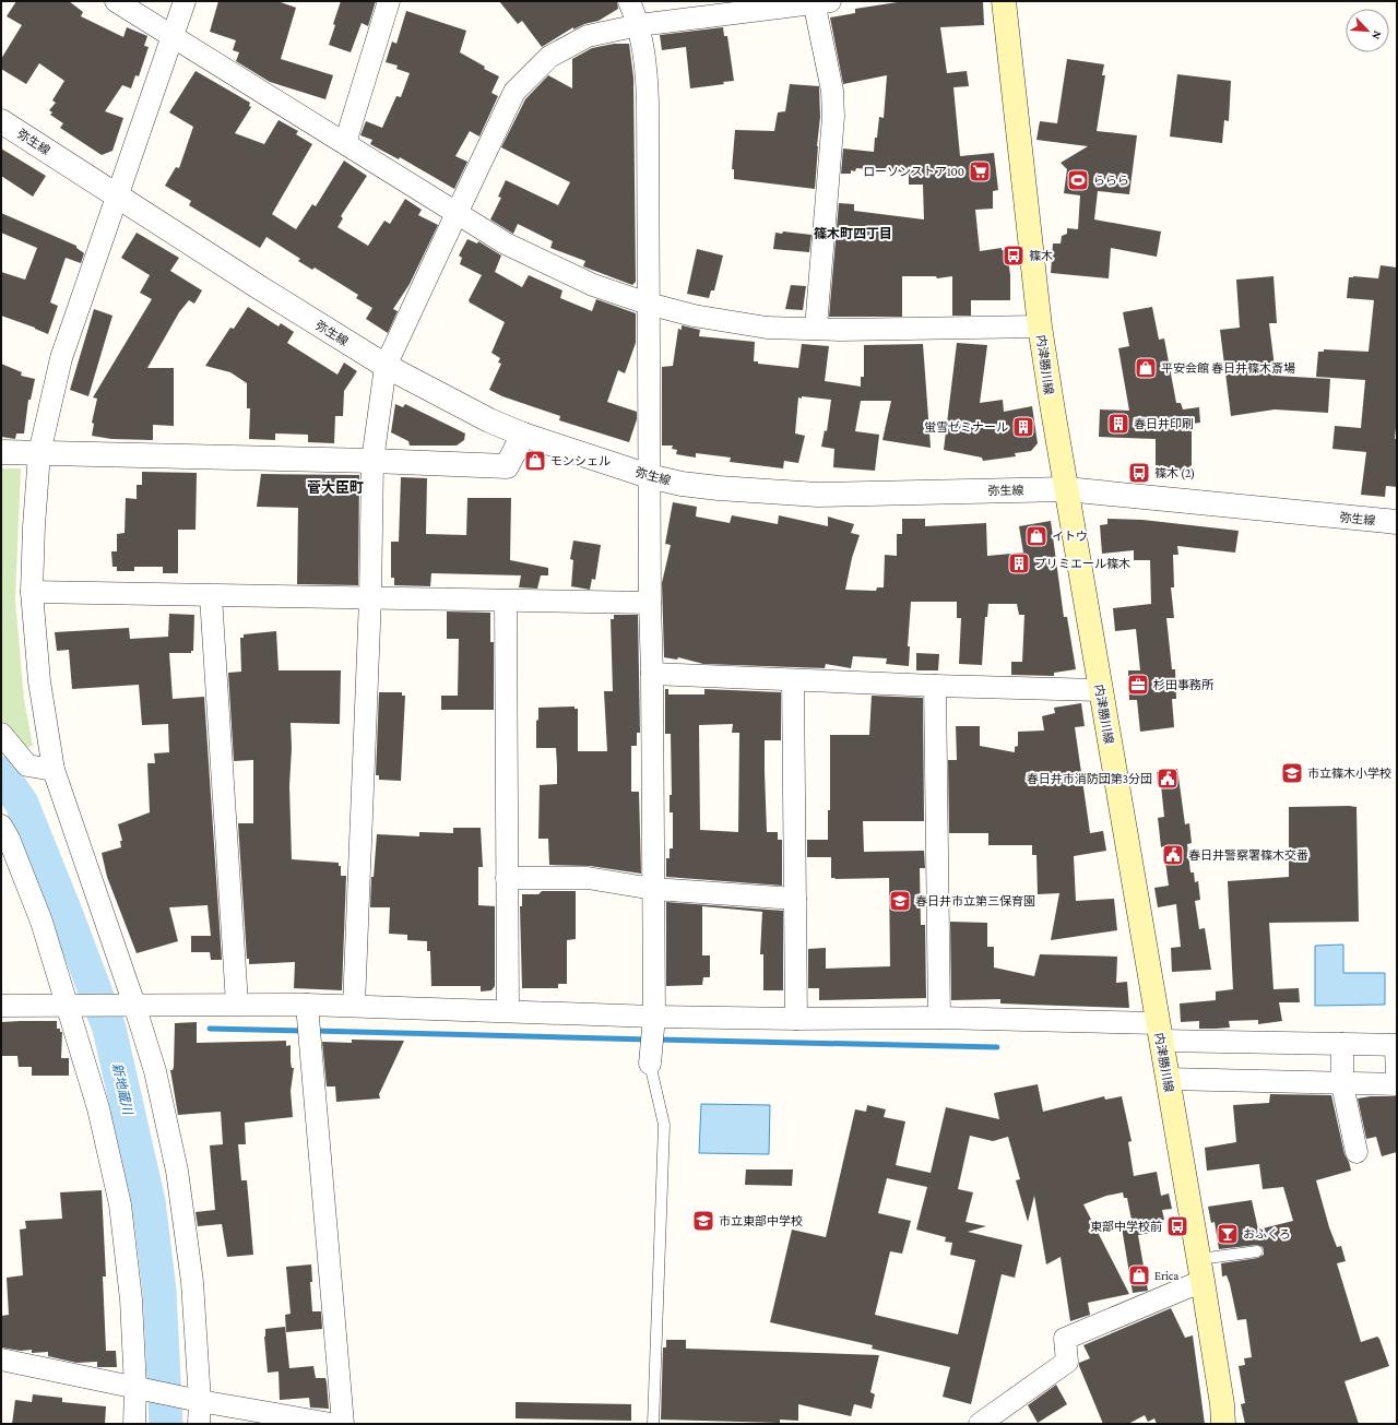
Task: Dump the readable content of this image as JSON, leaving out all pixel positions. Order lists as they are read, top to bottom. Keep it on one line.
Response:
{"streets":{"main road":["内津勝川線"],"street":["弥生線"]},"crossings":[["弥生線","内津勝川線"]],"districts":["篠木町四丁目","菅大臣町"],"water":["新地蔵川"],"places":{"supermarket":["ローソンストア100"],"sports":["ららら"],"bus stop":["篠木","篠木 (2)","東部中学校前"],"shop":["平安会館 春日井篠木斎場","モンシェル","イトウ","Erica"],"building":["春日井印刷","蛍雪ゼミナール","プリミエール篠木"],"office":["杉田事務所"],"school or university":["市立篠木小学校","春日井市立第三保育園","市立東部中学校"],"public building":["春日井市消防団第3分団","春日井警察署篠木交番"],"bar":["おふくろ"]},"north":"bottom right"}
